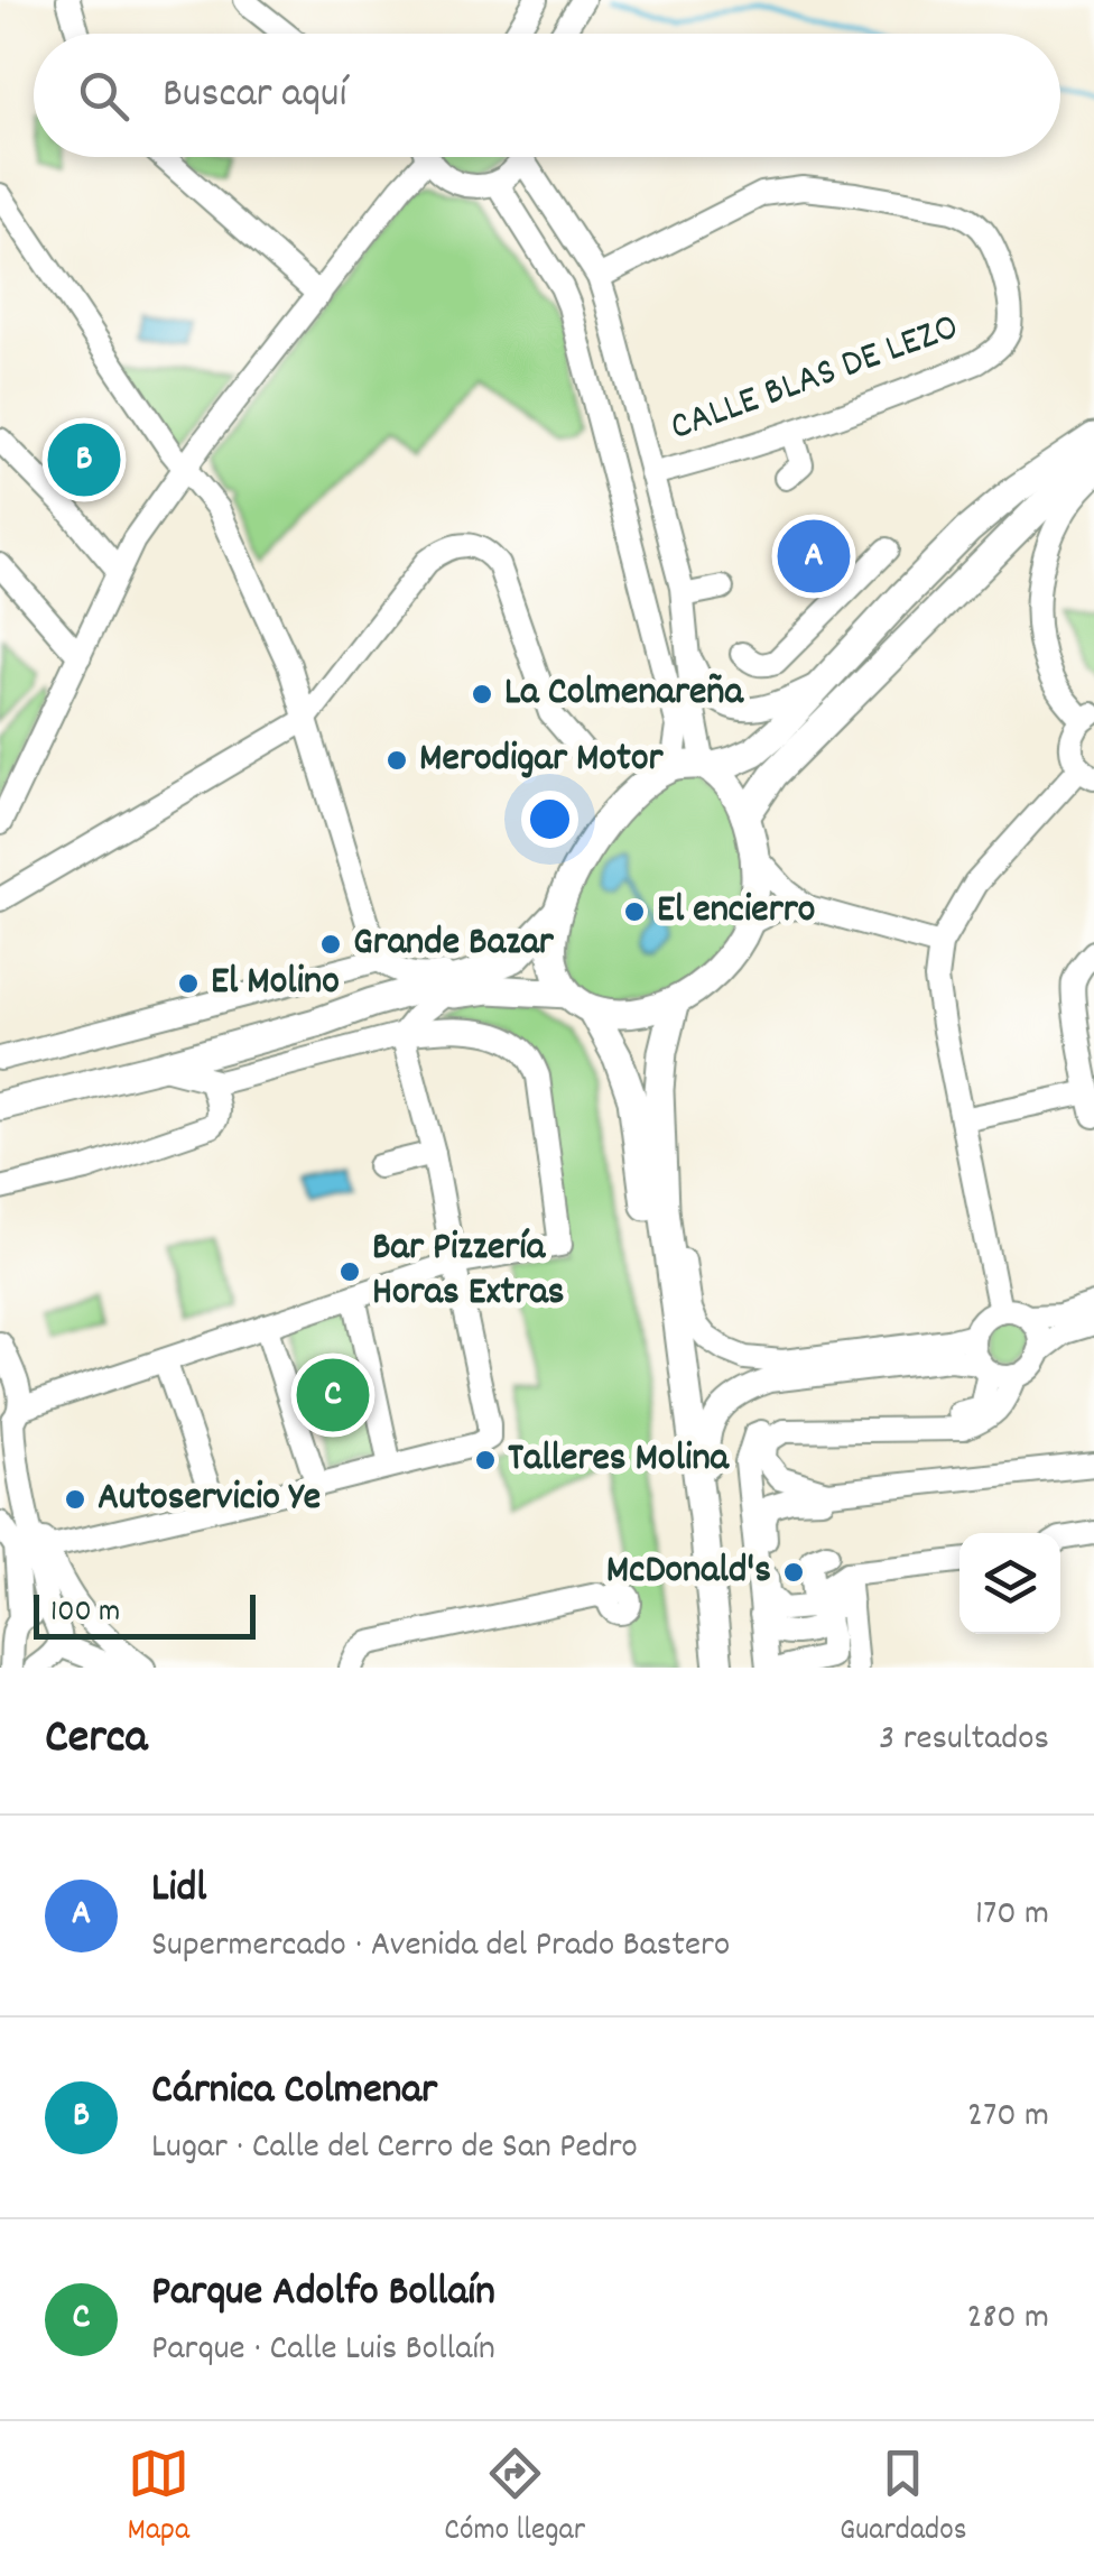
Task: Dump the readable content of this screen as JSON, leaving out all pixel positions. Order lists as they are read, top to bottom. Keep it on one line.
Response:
{"streets":{"street":["CALLE BLAS DE LEZO"]},"places":["La Colmenareña","Merodigar Motor","El encierro","Grande Bazar","El Molino","Bar Pizzería Horas Extras","Talleres Molina","Autoservicio Ye","McDonald's"],"scale_bar":"100 m","page":{"search":"Buscar aquí","pins":["B","A","C"],"scale":"100 m","heading":["Cerca","3 resultados"],"list":[{"mark":"A","name":"Lidl","note":"Supermercado · Avenida del Prado Bastero","value":"170 m"},{"mark":"B","name":"Cárnica Colmenar","note":"Lugar · Calle del Cerro de San Pedro","value":"270 m"},{"mark":"C","name":"Parque Adolfo Bollaín","note":"Parque · Calle Luis Bollaín","value":"280 m"}],"nav":["Mapa","Cómo llegar","Guardados"]}}
